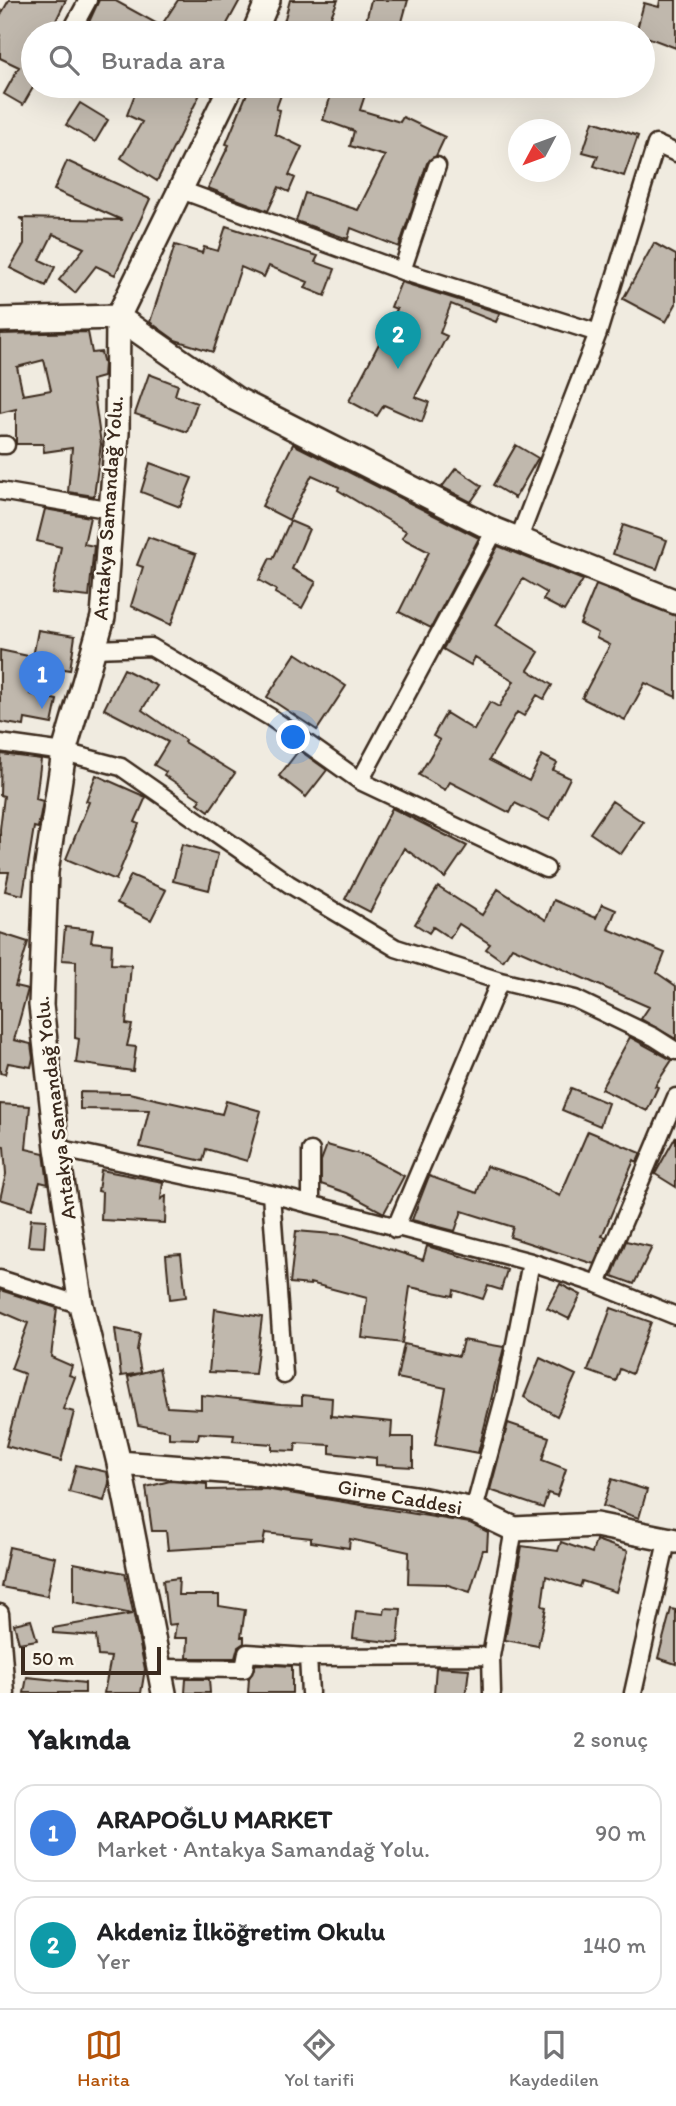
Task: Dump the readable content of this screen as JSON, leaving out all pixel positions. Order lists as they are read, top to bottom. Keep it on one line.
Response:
{"streets":{"street":["Antakya Samandağ Yolu.","Girne Caddesi"]},"crossings":[["Antakya Samandağ Yolu.","Girne Caddesi"]],"scale_bar":"50 m","north":"bottom left","page":{"search":"Burada ara","pins":["2","1"],"scale":"50 m","heading":["Yakında","2 sonuç"],"list":[{"mark":"1","name":"ARAPOĞLU MARKET","note":"Market · Antakya Samandağ Yolu.","value":"90 m"},{"mark":"2","name":"Akdeniz İlköğretim Okulu","note":"Yer","value":"140 m"}],"nav":["Harita","Yol tarifi","Kaydedilen"]}}
